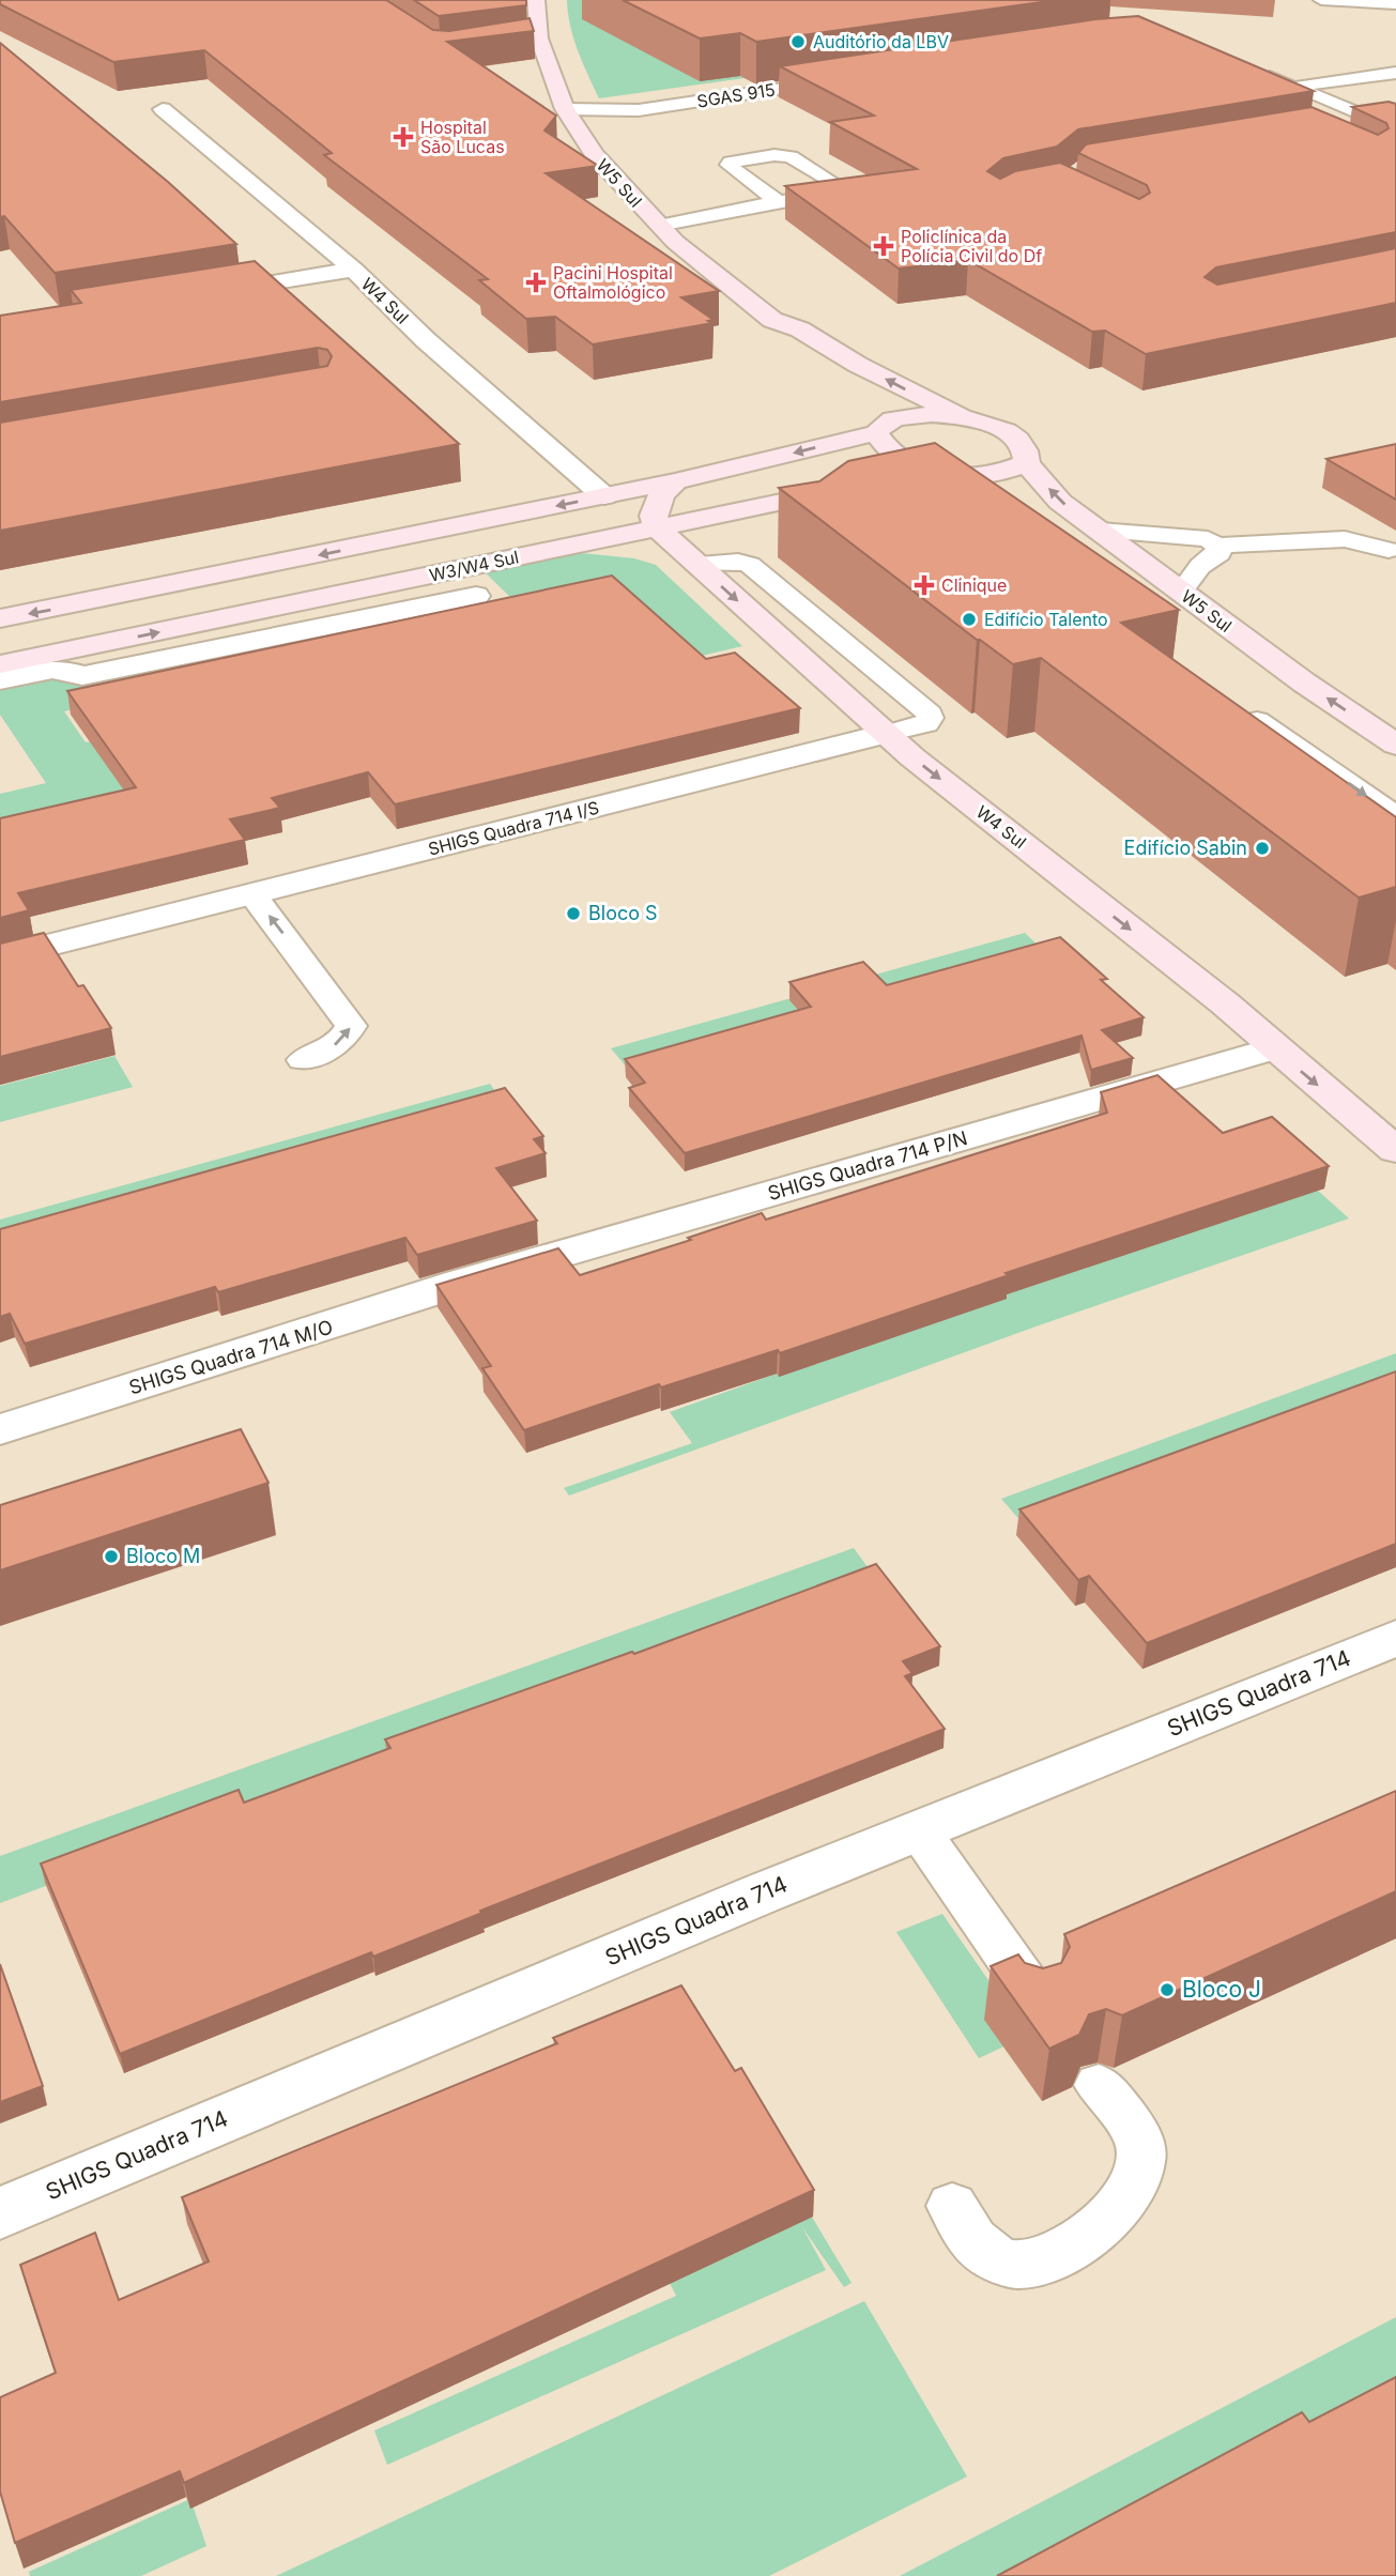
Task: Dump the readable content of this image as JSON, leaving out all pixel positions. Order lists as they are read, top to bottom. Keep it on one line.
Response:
{"streets":{"main road":["W5 Sul","W4 Sul","W3/W4 Sul"],"street":["SHIGS Quadra 714 I/S","SHIGS Quadra 714 P/N","SHIGS Quadra 714 M/O","SHIGS Quadra 714"],"lane":["SGAS 915"]},"crossings":[["SGAS 915","W5 Sul"],["W4 Sul","W3/W4 Sul"],["W4 Sul","SHIGS Quadra 714 I/S"],["W4 Sul","SHIGS Quadra 714 P/N"],["SHIGS Quadra 714 P/N","SHIGS Quadra 714 M/O"]],"one_way":["W4 Sul"],"places":{"other":["Auditório da LBV","Edifício Talento","Edifício Sabin","Bloco S","Bloco M","Bloco J"],"health":["Hospital São Lucas","Policlínica da Polícia Civil do Df","Pacini Hospital Oftalmológico","Clinique"]}}
